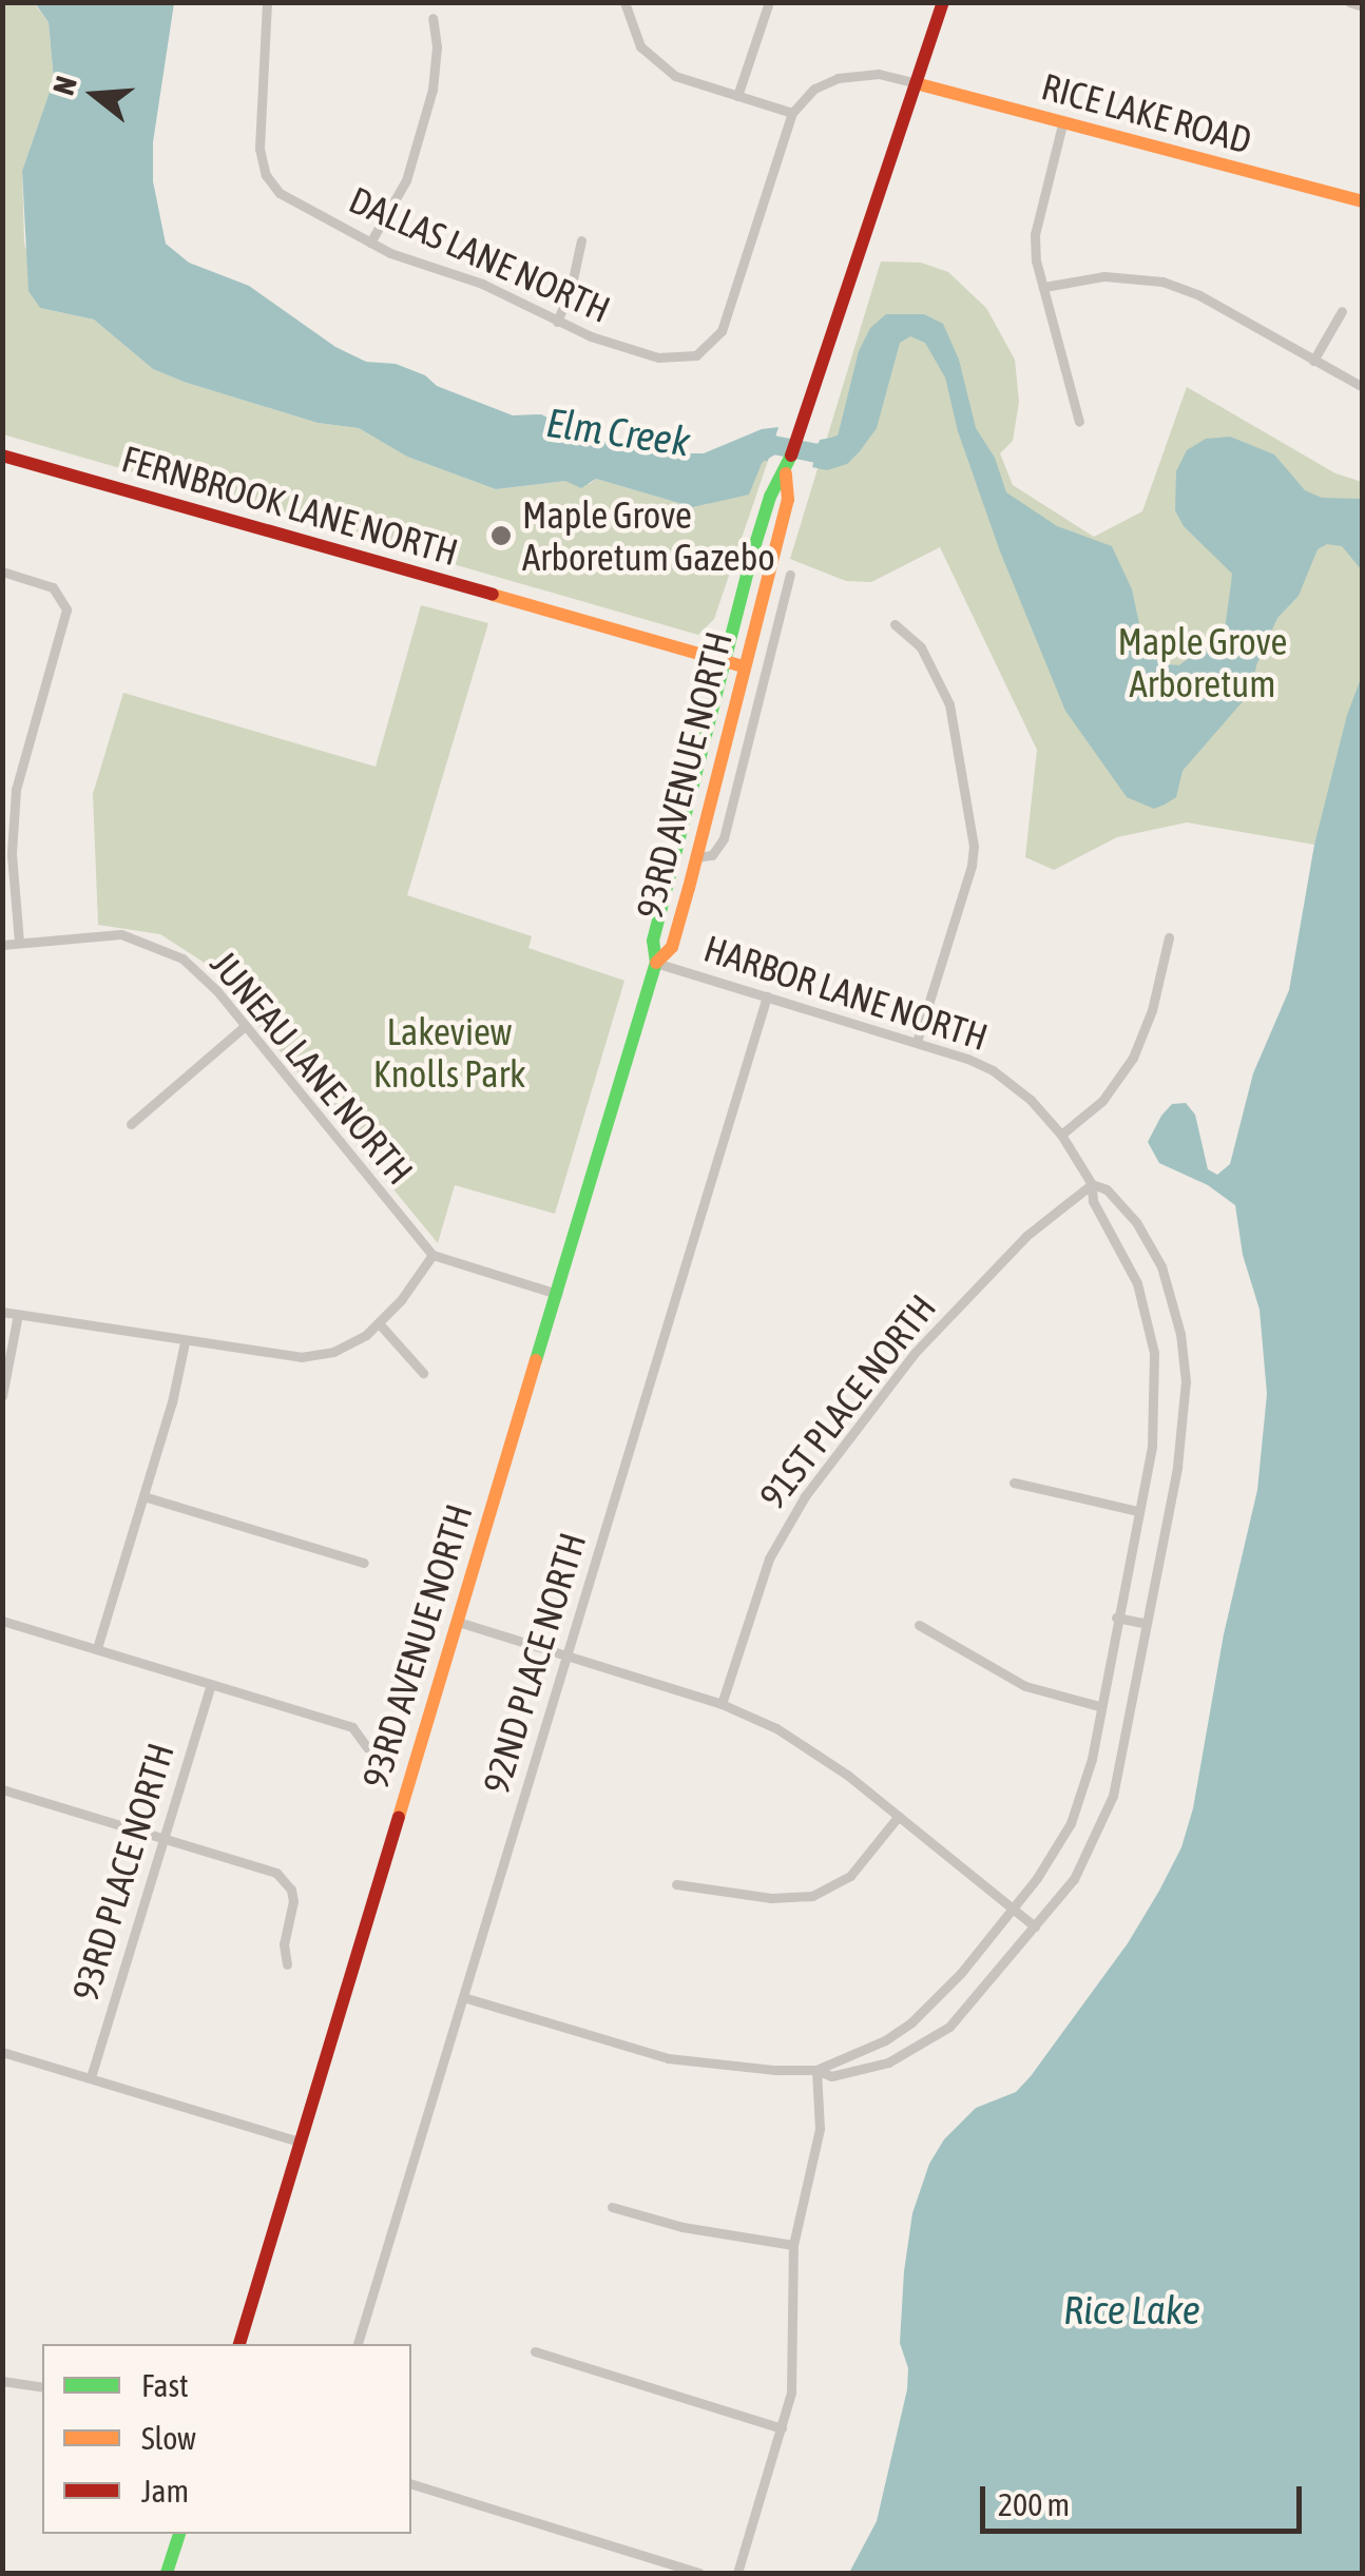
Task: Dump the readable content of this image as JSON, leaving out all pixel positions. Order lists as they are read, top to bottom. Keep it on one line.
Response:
{"streets":{"main road":["RICE LAKE ROAD","FERNBROOK LANE NORTH","93RD AVENUE NORTH"],"street":["DALLAS LANE NORTH","HARBOR LANE NORTH","JUNEAU LANE NORTH","91ST PLACE NORTH","92ND PLACE NORTH","93RD PLACE NORTH"]},"crossings":[["RICE LAKE ROAD","93RD AVENUE NORTH"],["FERNBROOK LANE NORTH","93RD AVENUE NORTH"],["93RD AVENUE NORTH","HARBOR LANE NORTH"],["HARBOR LANE NORTH","91ST PLACE NORTH"],["HARBOR LANE NORTH","92ND PLACE NORTH"]],"water":["Elm Creek","Rice Lake"],"parks":["Maple Grove Arboretum","Lakeview Knolls Park"],"places":["Maple Grove Arboretum Gazebo"],"legend":["Fast","Slow","Jam"],"scale_bar":"200 m","north":"left"}
